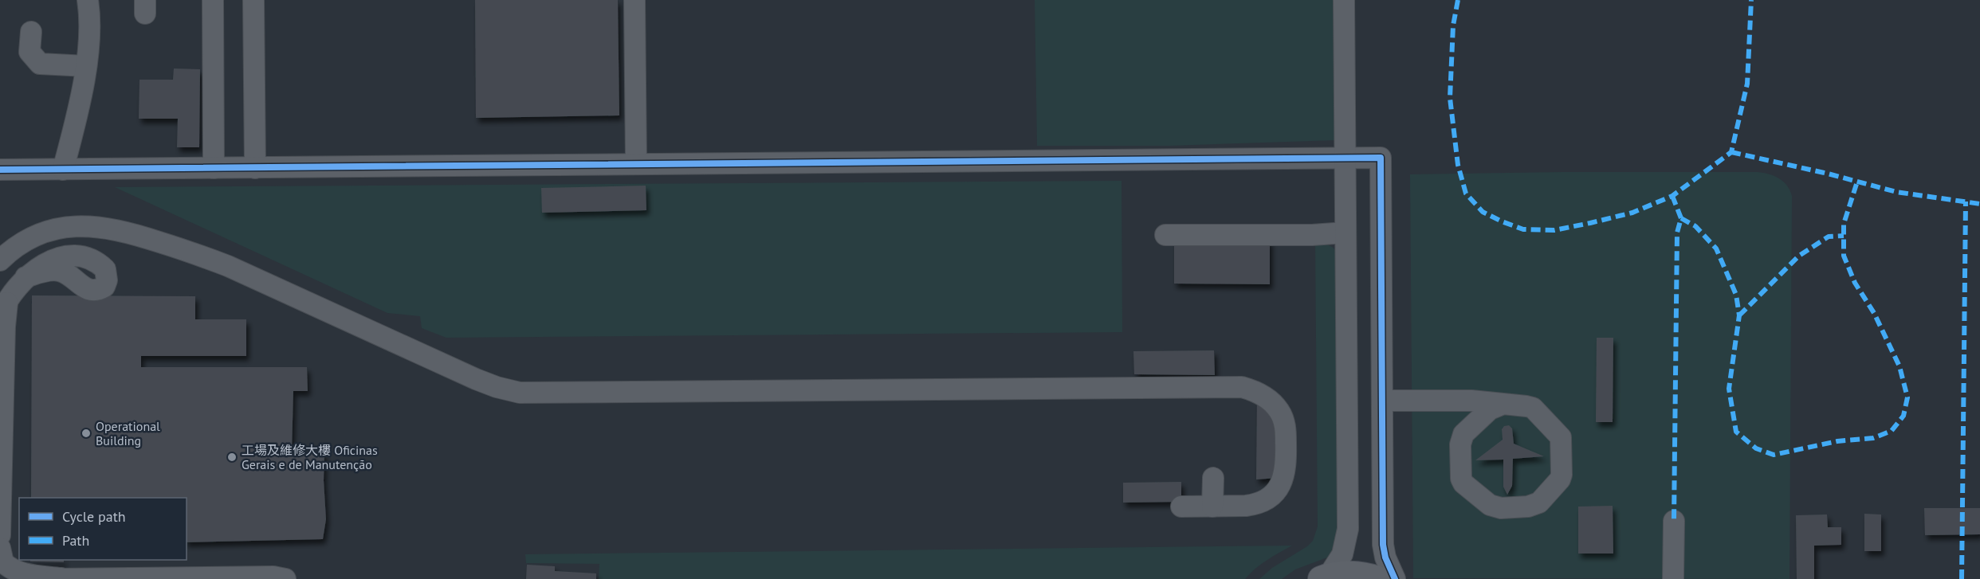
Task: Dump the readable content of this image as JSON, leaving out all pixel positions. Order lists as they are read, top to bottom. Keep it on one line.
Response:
{"places":["Operational Building","工場及維修大樓 Oficinas Gerais e de Manutenção"],"legend":["Cycle path","Path"]}
